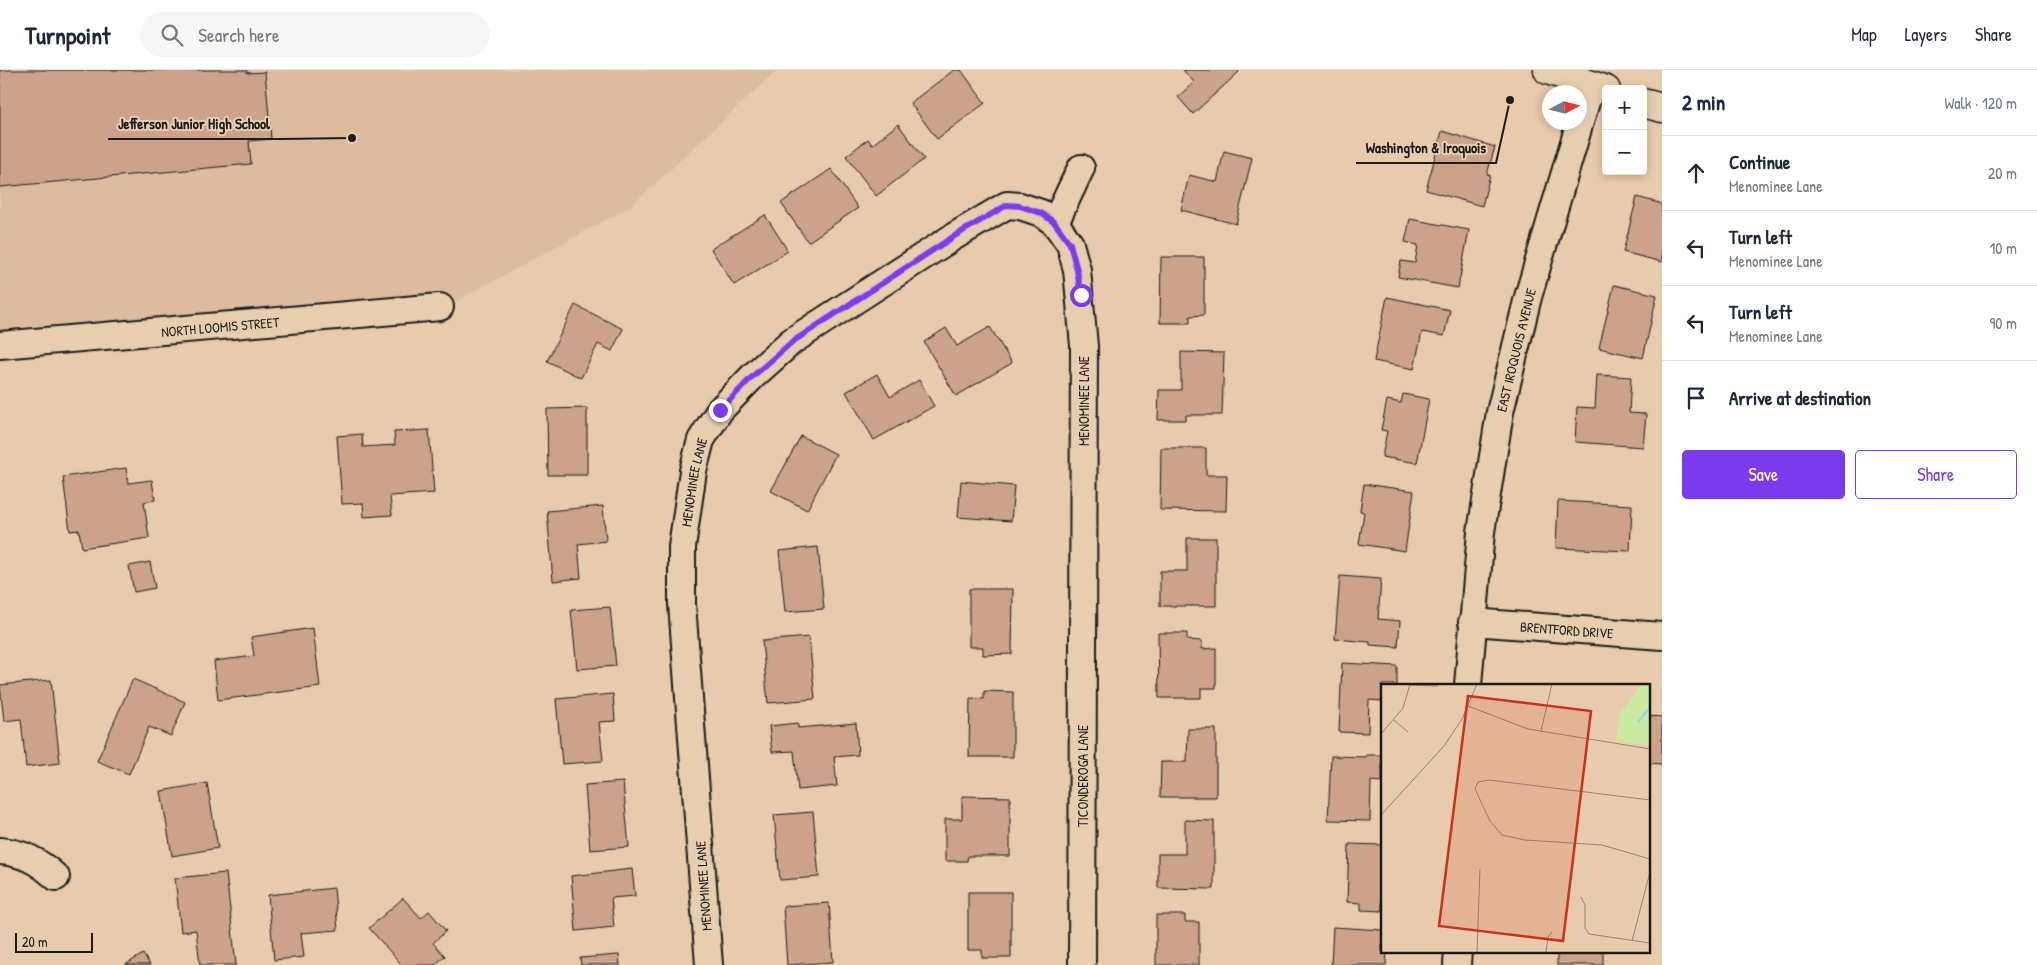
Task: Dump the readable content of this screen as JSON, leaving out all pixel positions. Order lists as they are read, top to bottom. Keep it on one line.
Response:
{"streets":{"street":["NORTH LOOMIS STREET","EAST IROQUOIS AVENUE","MENOMINEE LANE","BRENTFORD DRIVE","TICONDEROGA LANE"]},"crossings":[["EAST IROQUOIS AVENUE","BRENTFORD DRIVE"],["MENOMINEE LANE","TICONDEROGA LANE"]],"places":["Washington & Iroquois","Jefferson Junior High School"],"scale_bar":"20 m","north":"right","page":{"header":"Turnpoint","search":"Search here","nav":["Map","Layers","Share"],"heading":["2 min","Walk · 120 m"],"map_buttons":["+","−"],"list":[["Continue","Menominee Lane","20 m"],["Turn left","Menominee Lane","10 m"],["Turn left","Menominee Lane","90 m"],"Arrive at destination"],"buttons":["Save","Share"],"scale":"20 m"}}
